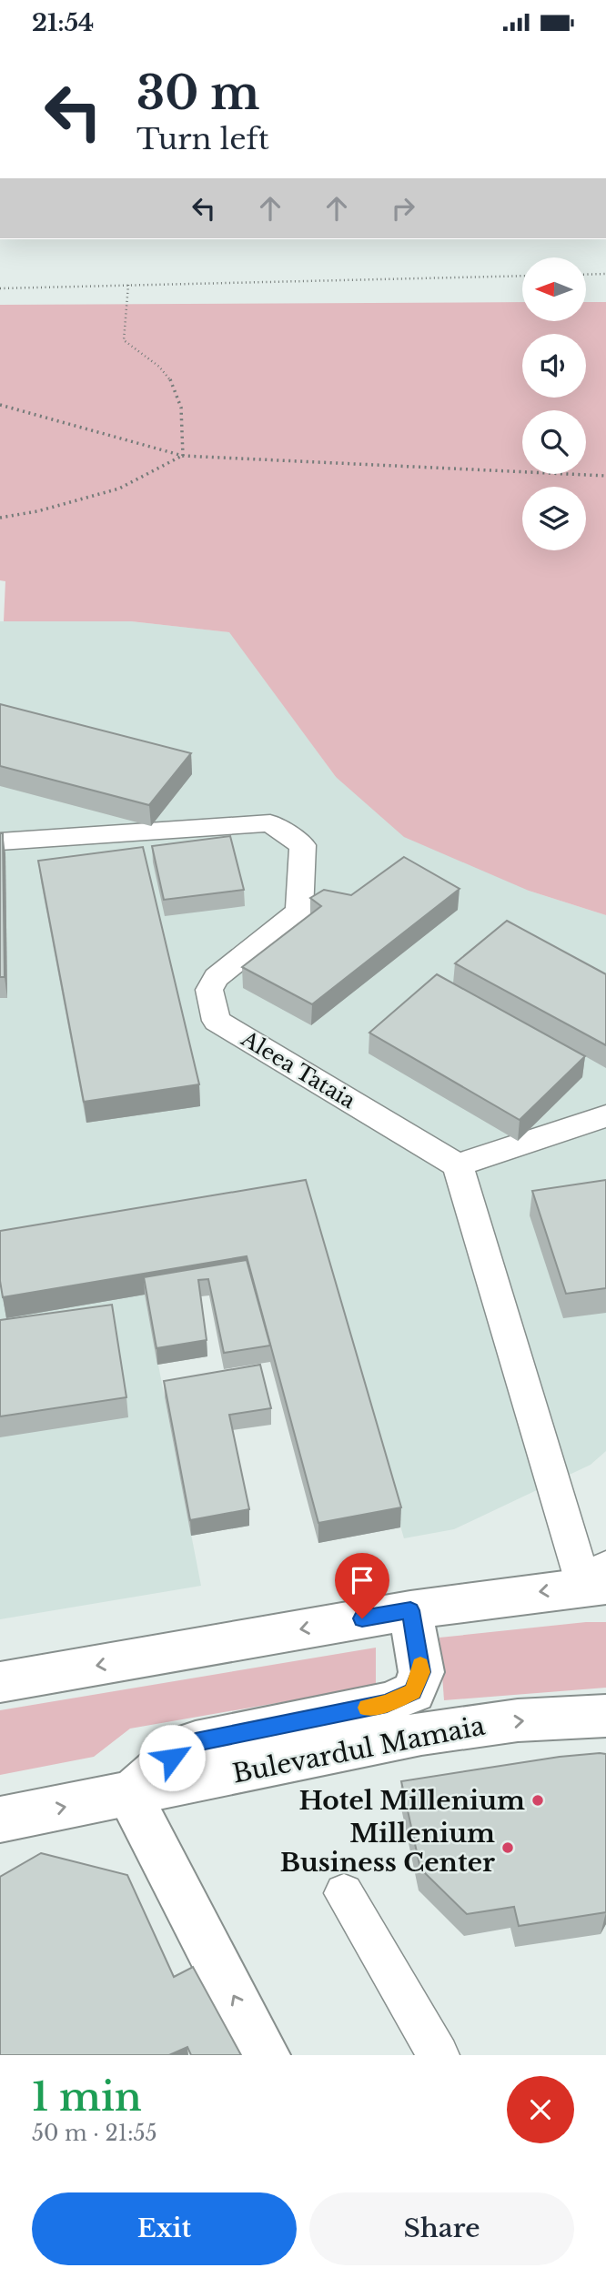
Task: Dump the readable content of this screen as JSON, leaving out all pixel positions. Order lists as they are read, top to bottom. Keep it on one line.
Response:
{"streets":{"main road":["Bulevardul Mamaia"],"lane":["Aleea Tataia"]},"places":["Hotel Millenium","Millenium Business Center"],"north":"left","page":{"status":"21:54","turn":["30 m","Turn left"],"heading":["1 min","50 m · 21:55"],"buttons":["Exit","Share"]}}
